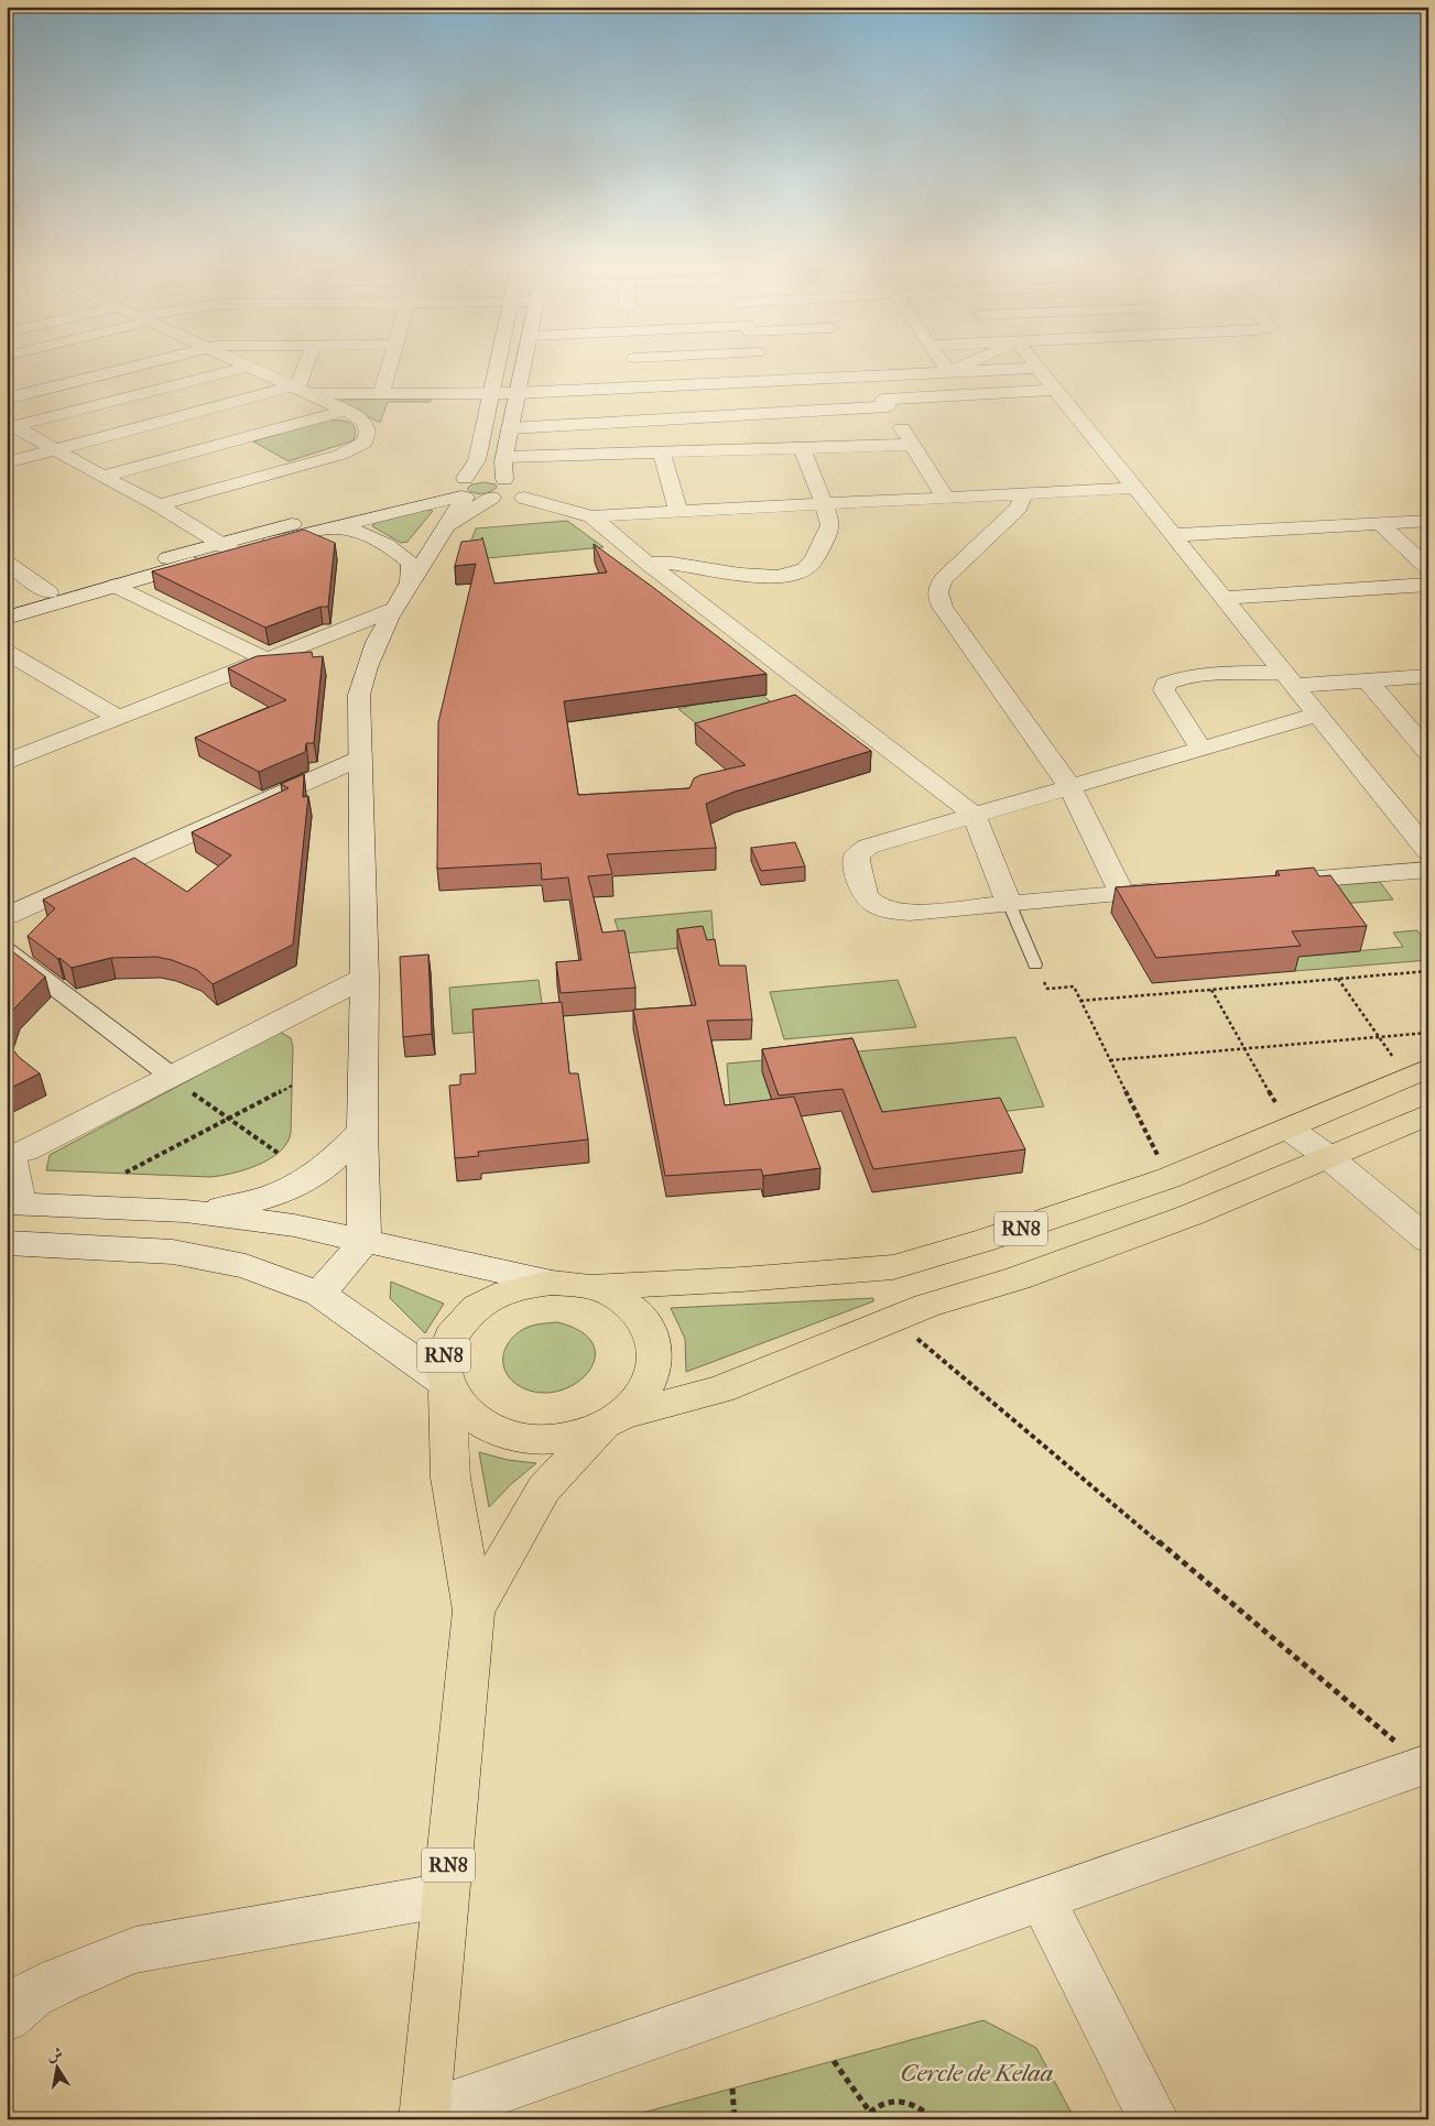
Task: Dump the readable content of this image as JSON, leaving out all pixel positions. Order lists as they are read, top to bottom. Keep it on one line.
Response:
{"streets":{"main road":["RN8"]},"parks":["Cercle de Kelaa"],"north":"top"}
